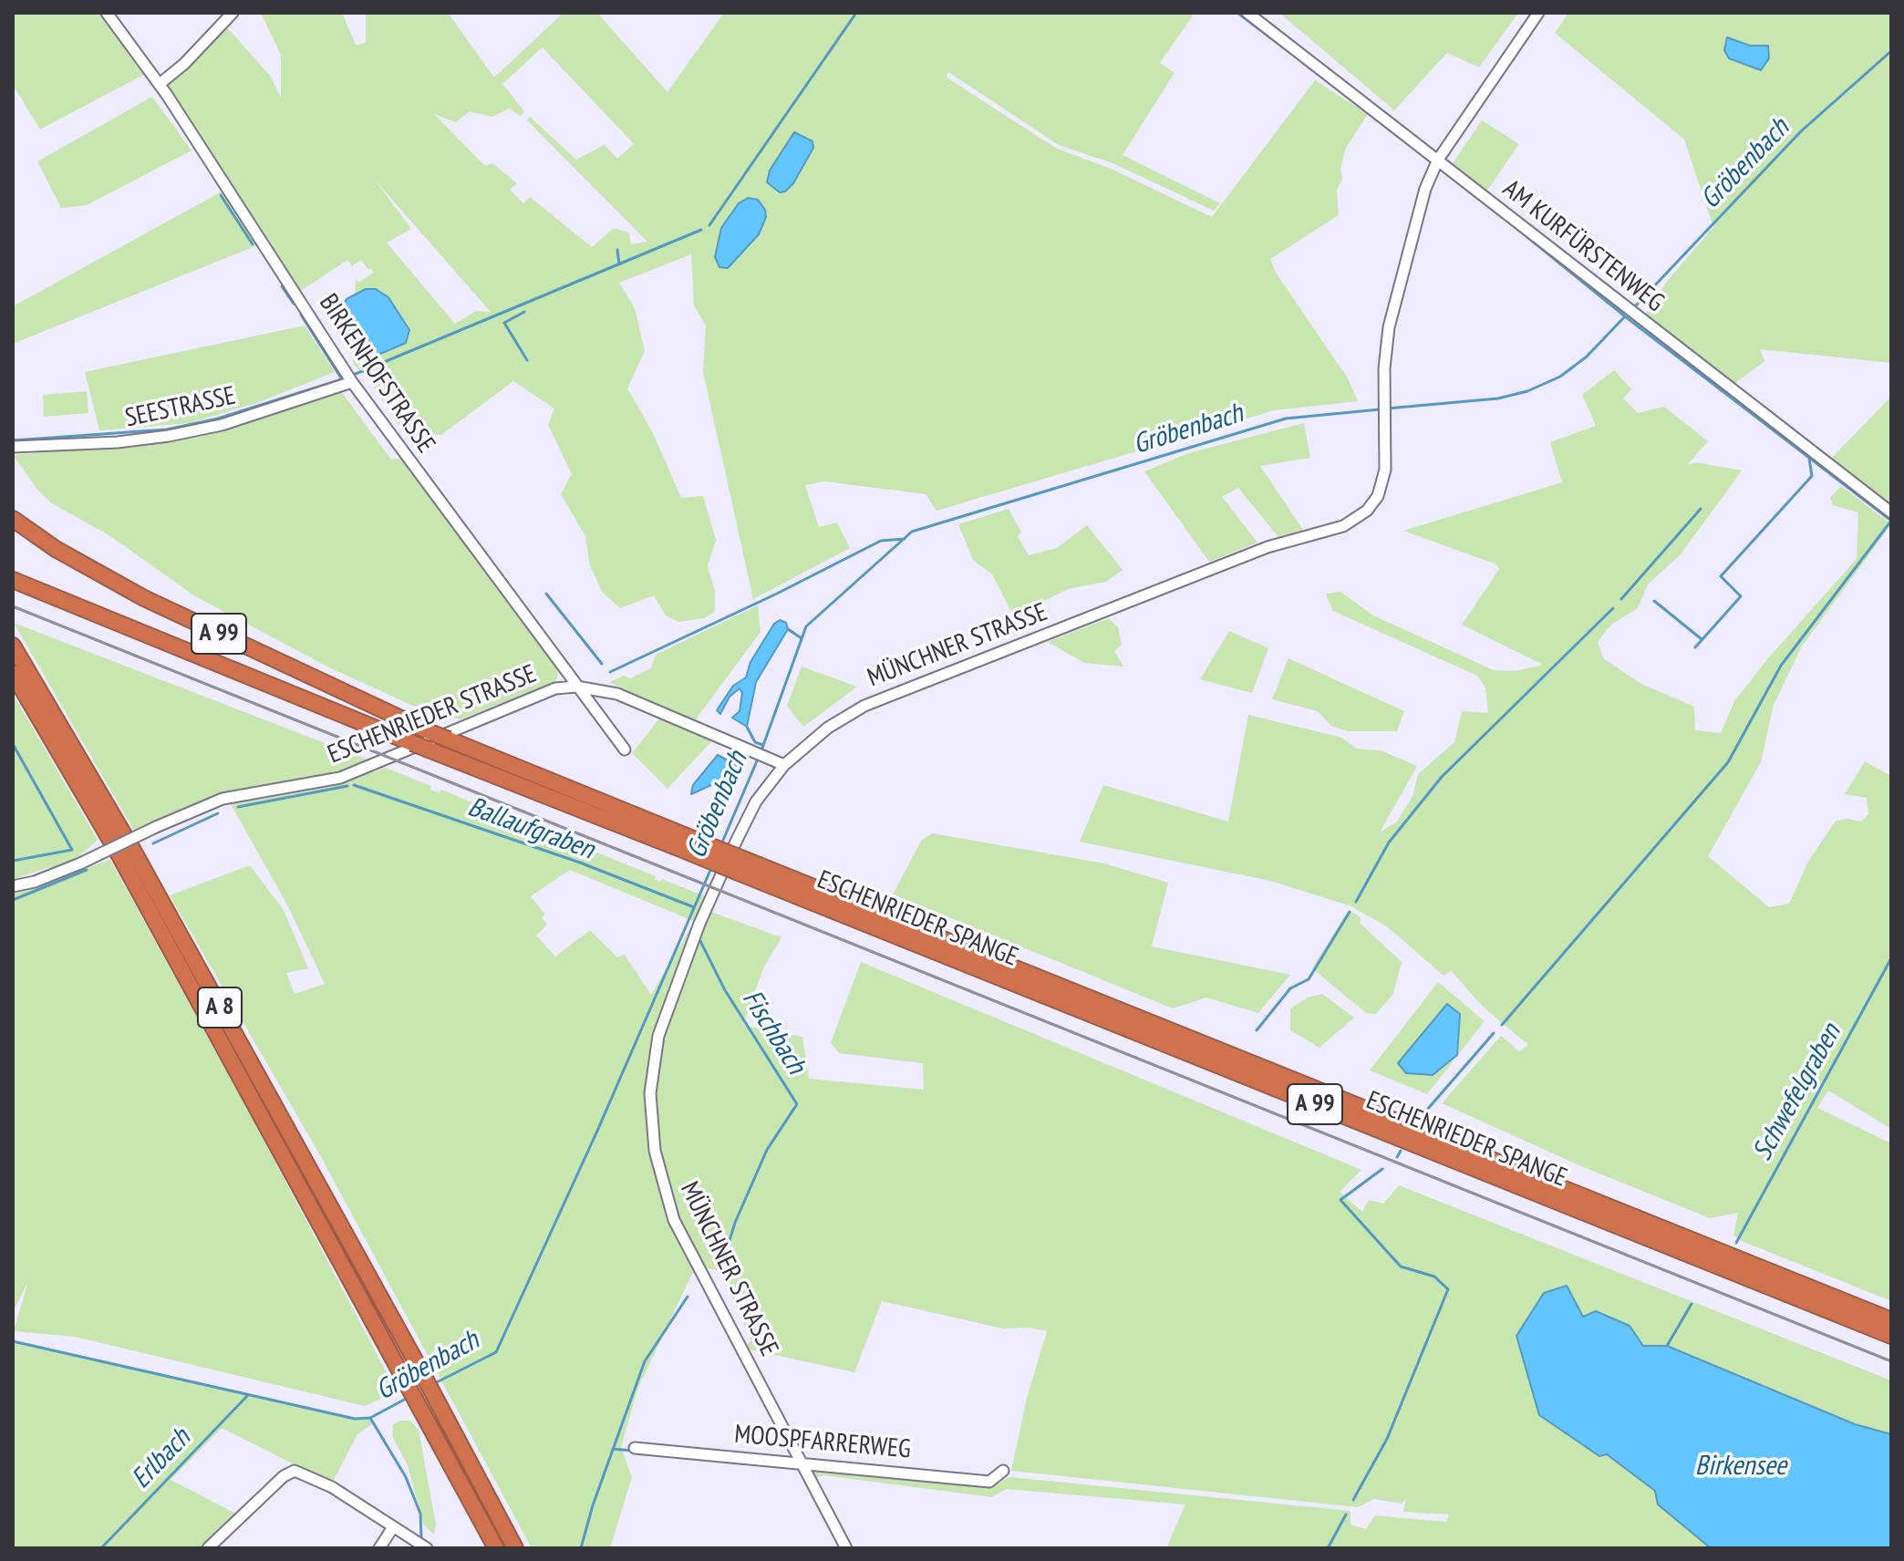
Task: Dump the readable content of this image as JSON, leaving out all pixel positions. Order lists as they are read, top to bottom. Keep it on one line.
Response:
{"streets":{"highway":["A 99","ESCHENRIEDER SPANGE","A 8"],"street":["AM KURFÜRSTENWEG","BIRKENHOFSTRASSE","SEESTRASSE","MÜNCHNER STRASSE","ESCHENRIEDER STRASSE","MOOSPFARRERWEG"]},"crossings":[["AM KURFÜRSTENWEG","MÜNCHNER STRASSE"],["BIRKENHOFSTRASSE","SEESTRASSE"],["BIRKENHOFSTRASSE","ESCHENRIEDER STRASSE"],["A 99","ESCHENRIEDER SPANGE"],["MÜNCHNER STRASSE","ESCHENRIEDER STRASSE"],["MÜNCHNER STRASSE","MOOSPFARRERWEG"]],"water":["Gröbenbach","Ballaufgraben","Fischbach","Schwefelgraben","Erlbach","Birkensee"]}
